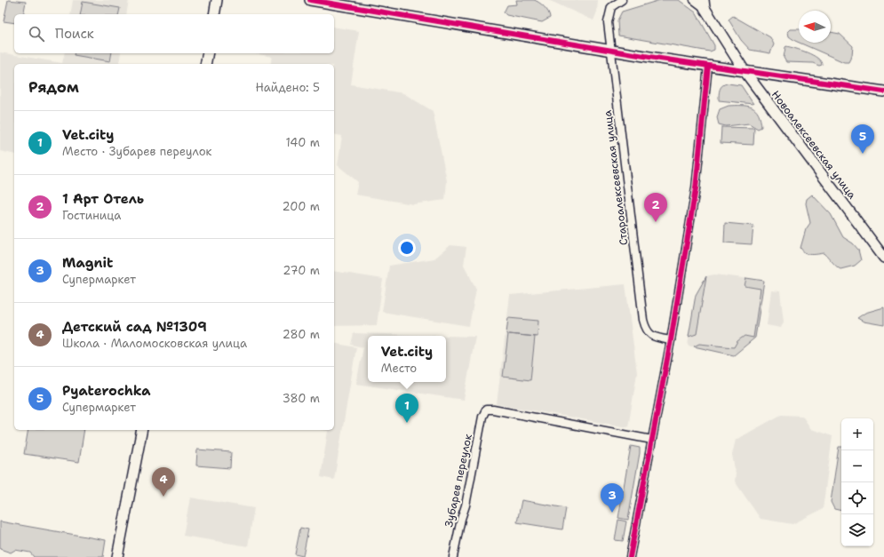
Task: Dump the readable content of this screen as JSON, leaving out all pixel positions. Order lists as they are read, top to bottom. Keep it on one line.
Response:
{"streets":{"street":["Новоалексеевская улица","Староалексеевская улица","Зубарев переулок"]},"north":"left","page":{"search":"Поиск","heading":["Рядом","Найдено: 5"],"list":[{"mark":"1","name":"Vet.city","note":"Место · Зубарев переулок","value":"140 m"},{"mark":"2","name":"1 Арт Отель","note":"Гостиница","value":"200 m"},{"mark":"3","name":"Magnit","note":"Супермаркет","value":"270 m"},{"mark":"4","name":"Детский сад №1309","note":"Школа · Маломосковская улица","value":"280 m"},{"mark":"5","name":"Pyaterochka","note":"Супермаркет","value":"380 m"}],"pins":["5","2","1","4","3"],"popup":["Vet.city","Место"],"map_buttons":["+","−"]}}
